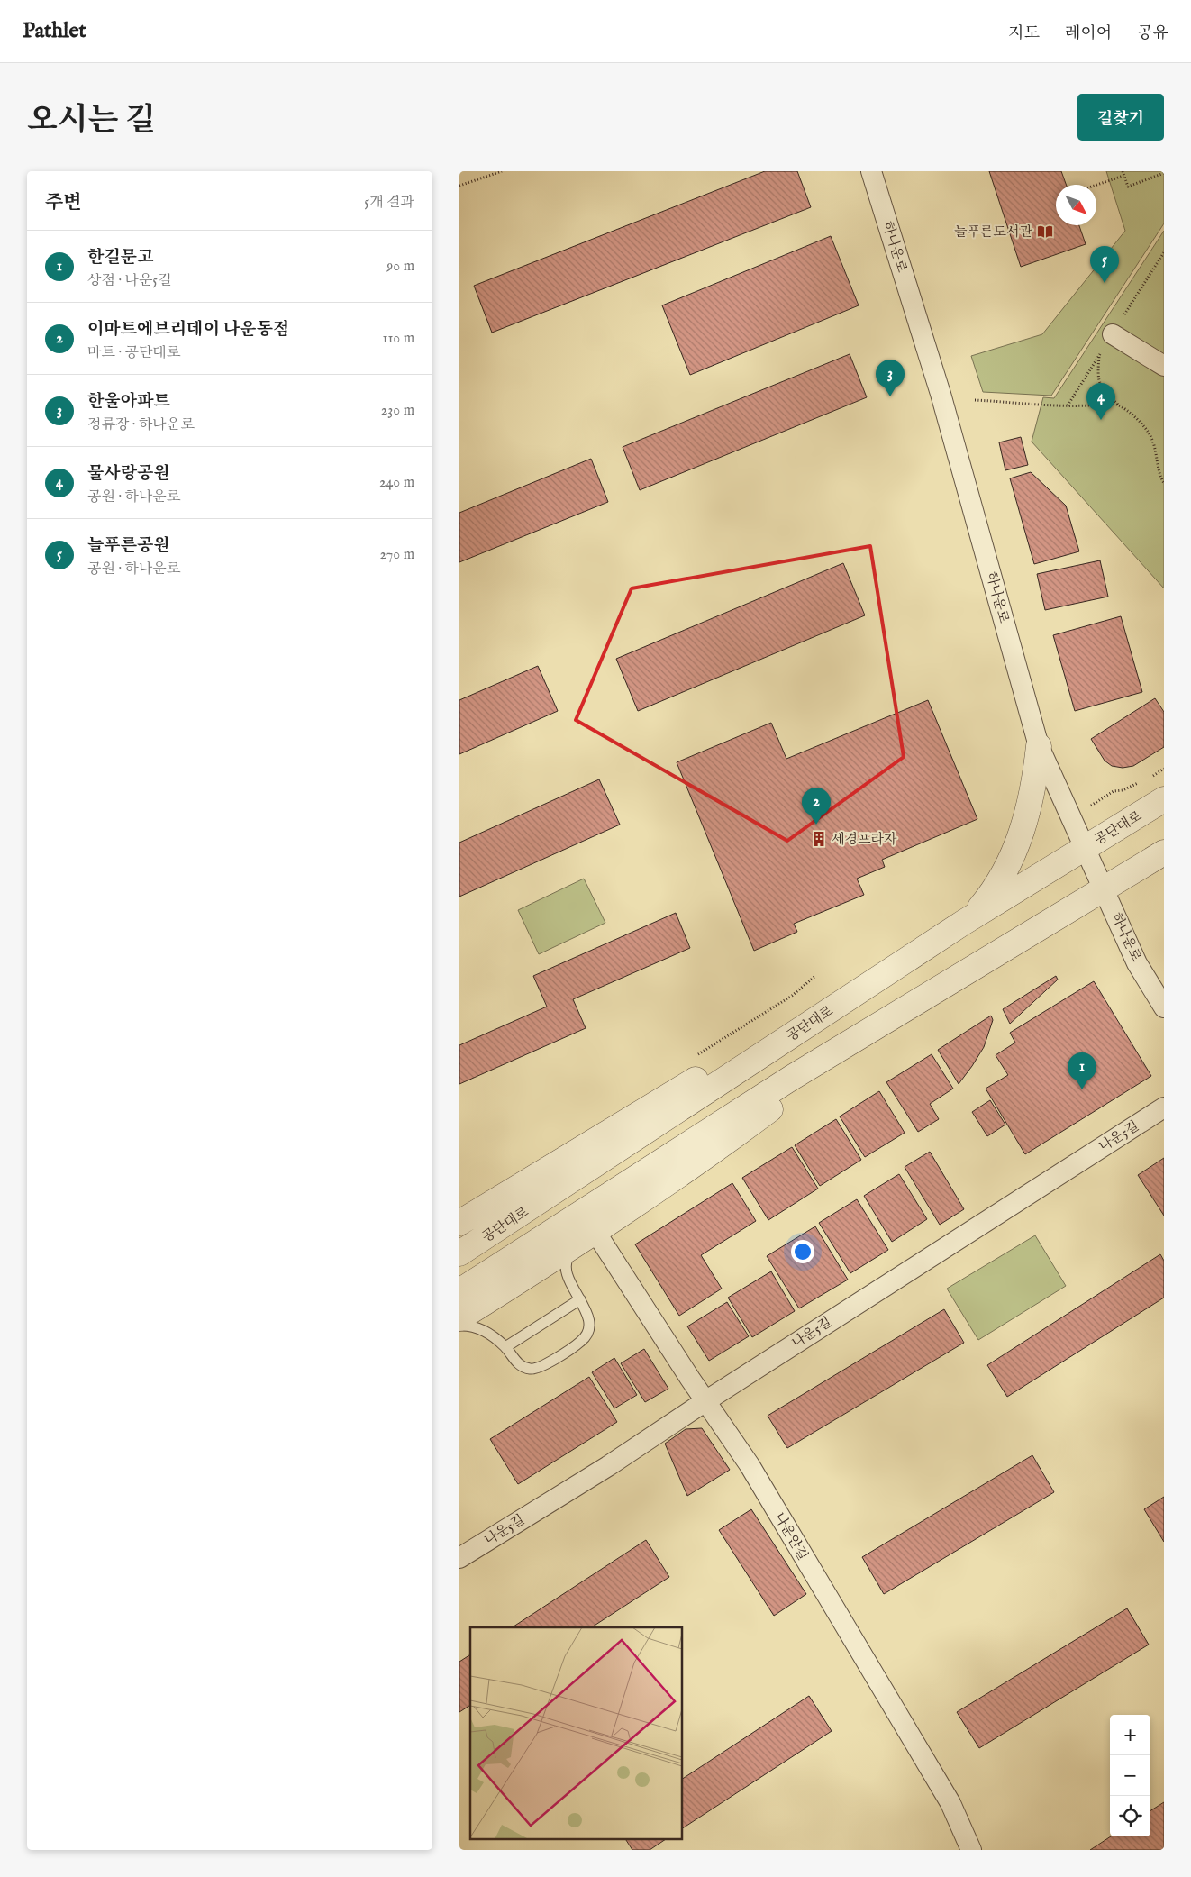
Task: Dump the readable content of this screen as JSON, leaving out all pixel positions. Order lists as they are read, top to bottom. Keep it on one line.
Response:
{"streets":{"street":["하나운로","공단대로","나운5길","나운안길"]},"crossings":[["하나운로","공단대로"],["나운5길","나운안길"]],"places":{"library":["늘푸른도서관"],"building":["세경프라자"]},"north":"bottom right","page":{"header":"Pathlet","nav":["지도","레이어","공유"],"title":"오시는 길","buttons":"길찾기","heading":["주변","5개 결과"],"list":[{"mark":"1","name":"한길문고","note":"상점 · 나운5길","value":"90 m"},{"mark":"2","name":"이마트에브리데이 나운동점","note":"마트 · 공단대로","value":"110 m"},{"mark":"3","name":"한울아파트","note":"정류장 · 하나운로","value":"230 m"},{"mark":"4","name":"물사랑공원","note":"공원 · 하나운로","value":"240 m"},{"mark":"5","name":"늘푸른공원","note":"공원 · 하나운로","value":"270 m"}],"pins":["5","3","4","2","1"],"map_buttons":["+","−"]}}
